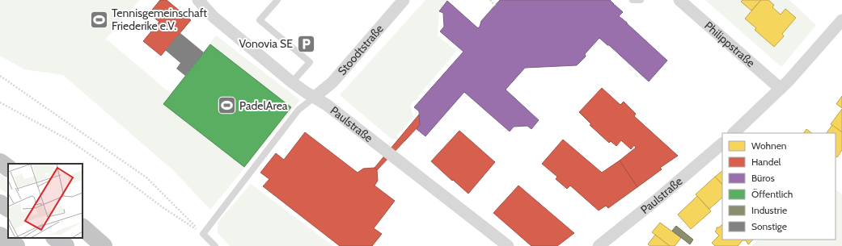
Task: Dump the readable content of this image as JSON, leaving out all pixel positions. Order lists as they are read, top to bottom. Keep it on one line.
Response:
{"streets":{"street":["Philippstraße","Stoodtstraße","Paulstraße"]},"crossings":[["Stoodtstraße","Paulstraße"]],"places":{"sports":["Tennisgemeinschaft Friederike e.V.","PadelArea"],"parking":["Vonovia SE"]},"legend":["Wohnen","Handel","Büros","Öffentlich","Industrie","Sonstige"]}
